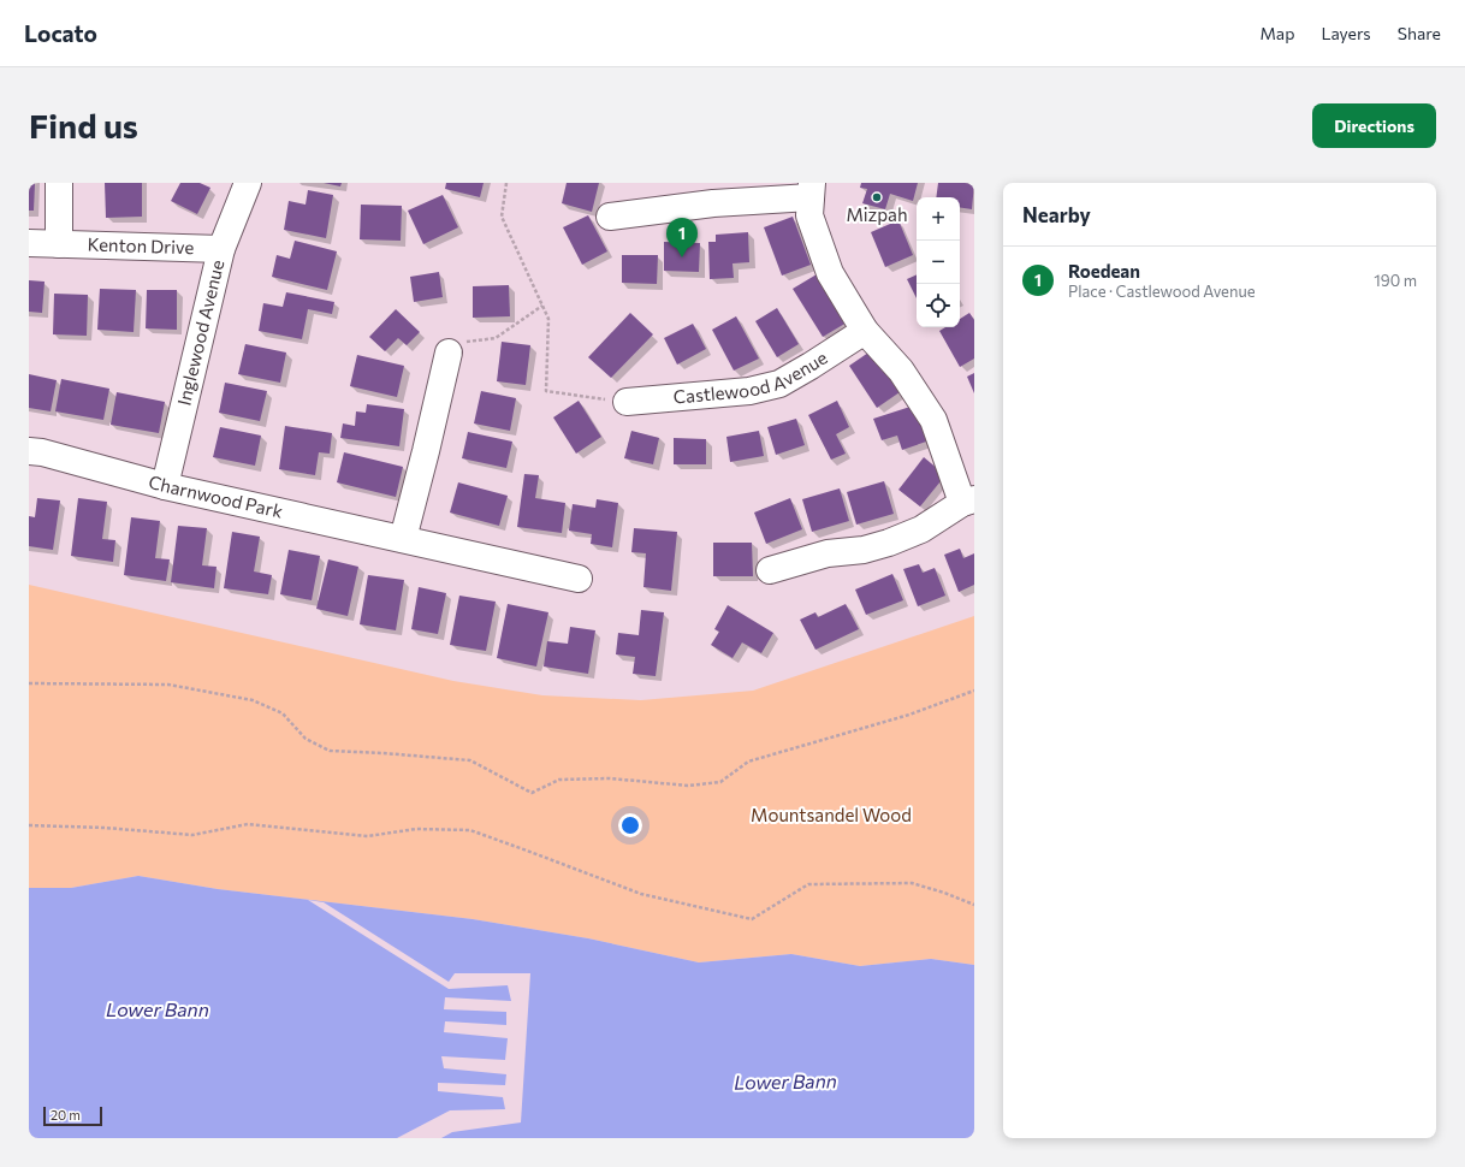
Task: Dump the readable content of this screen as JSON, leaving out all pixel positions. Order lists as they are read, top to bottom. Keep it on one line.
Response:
{"streets":{"street":["Kenton Drive","Inglewood Avenue","Castlewood Avenue","Charnwood Park"]},"crossings":[["Kenton Drive","Inglewood Avenue"],["Inglewood Avenue","Charnwood Park"]],"water":["Lower Bann"],"parks":["Mountsandel Wood"],"places":["Mizpah"],"scale_bar":"20 m","page":{"header":"Locato","nav":["Map","Layers","Share"],"buttons":"Directions","title":"Find us","heading":"Nearby","map_buttons":["+","−"],"pins":"1","list":[{"mark":"1","name":"Roedean","note":"Place · Castlewood Avenue","value":"190 m"}],"scale":"20 m"}}
